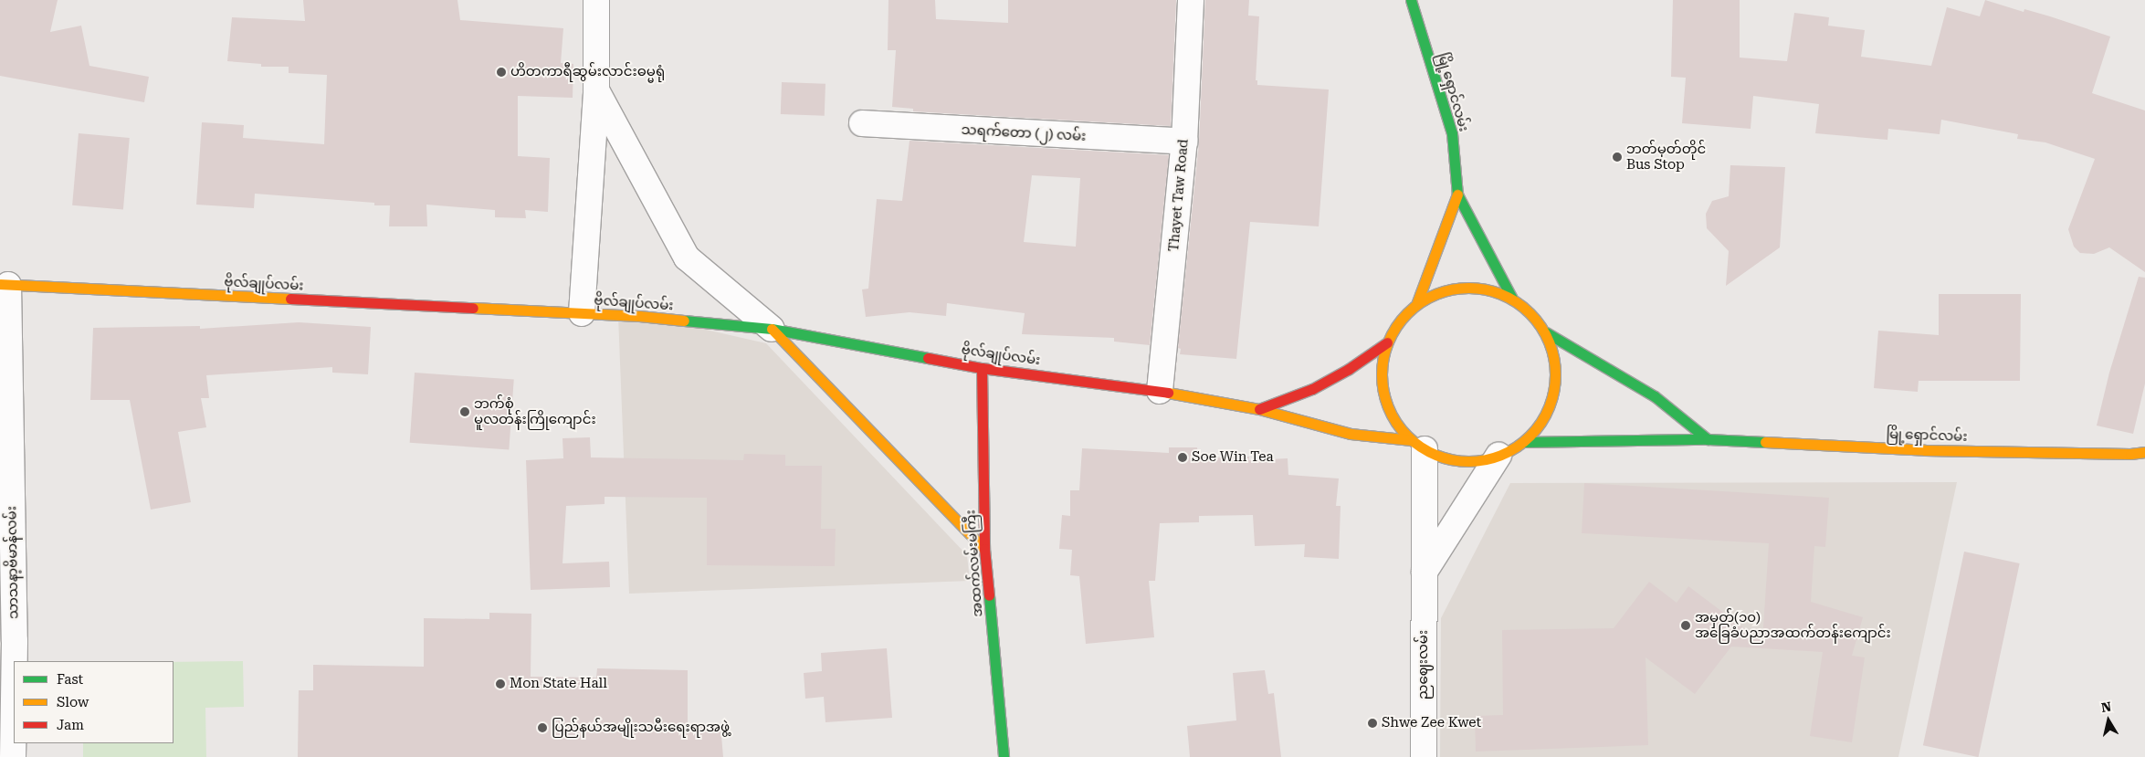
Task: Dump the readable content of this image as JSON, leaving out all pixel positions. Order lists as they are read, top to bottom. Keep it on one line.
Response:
{"streets":{"main road":["မြို့ရှောင်လမ်း","ဗိုလ်ချုပ်လမ်း","အထက်လမ်းမကြီး"],"street":["သရက်တော (၂) လမ်း","Thayet Taw Road","သာသနာ့ဗိမာန်လမ်း","ညဈေးလမ်း"]},"crossings":[["သရက်တော (၂) လမ်း","Thayet Taw Road"],["Thayet Taw Road","ဗိုလ်ချုပ်လမ်း"],["ဗိုလ်ချုပ်လမ်း","သာသနာ့ဗိမာန်လမ်း"],["ဗိုလ်ချုပ်လမ်း","အထက်လမ်းမကြီး"],["ဗိုလ်ချုပ်လမ်း","ညဈေးလမ်း"]],"places":["ဟိတကာရီဆွမ်းလာင်းဓမ္မရုံ","ဘတ်မှတ်တိုင် Bus Stop","ဘက်စုံ မူလတန်းကြိုကျောင်း","Soe Win Tea","အမှတ်(၁၀) အခြေခံပညာအထက်တန်းကျောင်း","Mon State Hall","Shwe Zee Kwet","ပြည်နယ်အမျိုးသမီးရေးရာအဖွဲ့"],"legend":["Fast","Slow","Jam"],"north":"top"}
